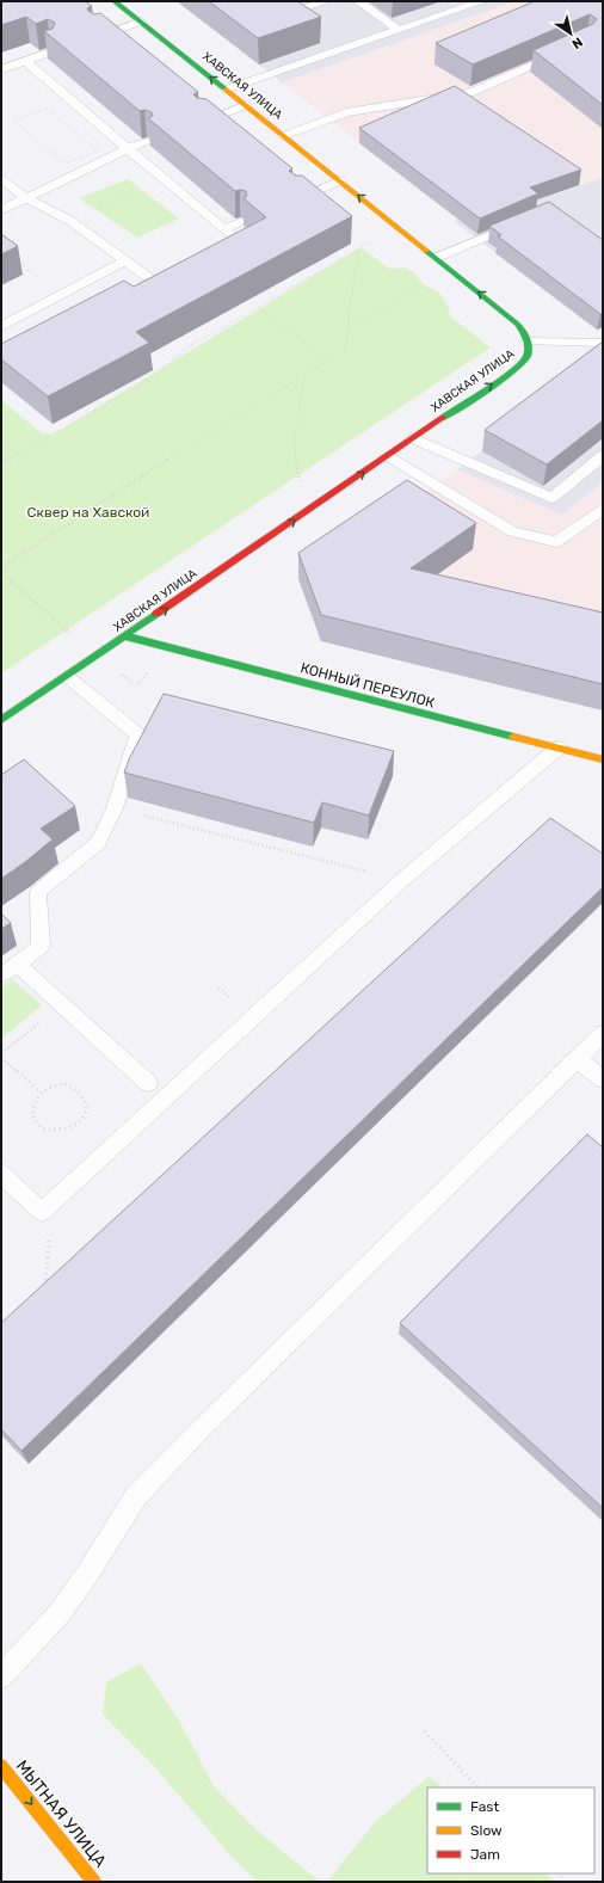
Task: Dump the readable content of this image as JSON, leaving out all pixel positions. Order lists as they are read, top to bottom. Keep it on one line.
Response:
{"streets":{"street":["ХАВСКАЯ УЛИЦА","КОННЫЙ ПЕРЕУЛОК","МЫТНАЯ УЛИЦА"]},"crossings":[["ХАВСКАЯ УЛИЦА","КОННЫЙ ПЕРЕУЛОК"]],"one_way":["МЫТНАЯ УЛИЦА"],"parks":["Сквер на Хавской"],"legend":["Fast","Slow","Jam"],"north":"bottom right"}
